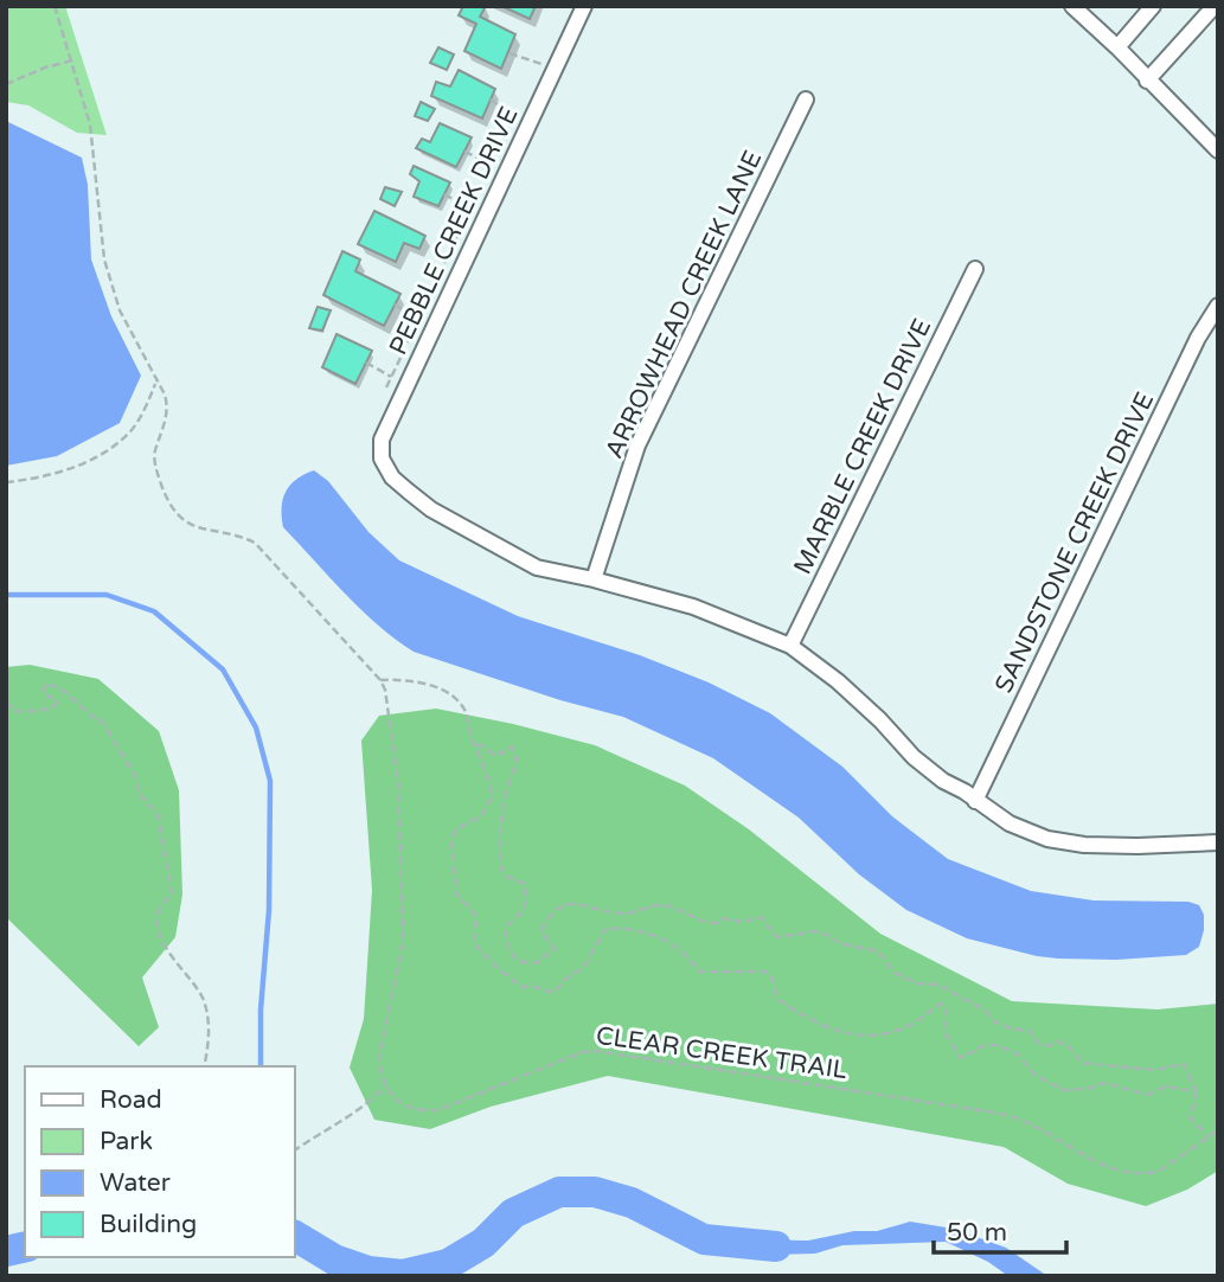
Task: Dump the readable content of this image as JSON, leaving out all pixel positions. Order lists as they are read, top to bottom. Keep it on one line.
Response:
{"streets":{"street":["PEBBLE CREEK DRIVE","ARROWHEAD CREEK LANE","MARBLE CREEK DRIVE","SANDSTONE CREEK DRIVE"],"path":["CLEAR CREEK TRAIL"]},"crossings":[["PEBBLE CREEK DRIVE","ARROWHEAD CREEK LANE"]],"legend":["Road","Park","Water","Building"],"scale_bar":"50 m"}
